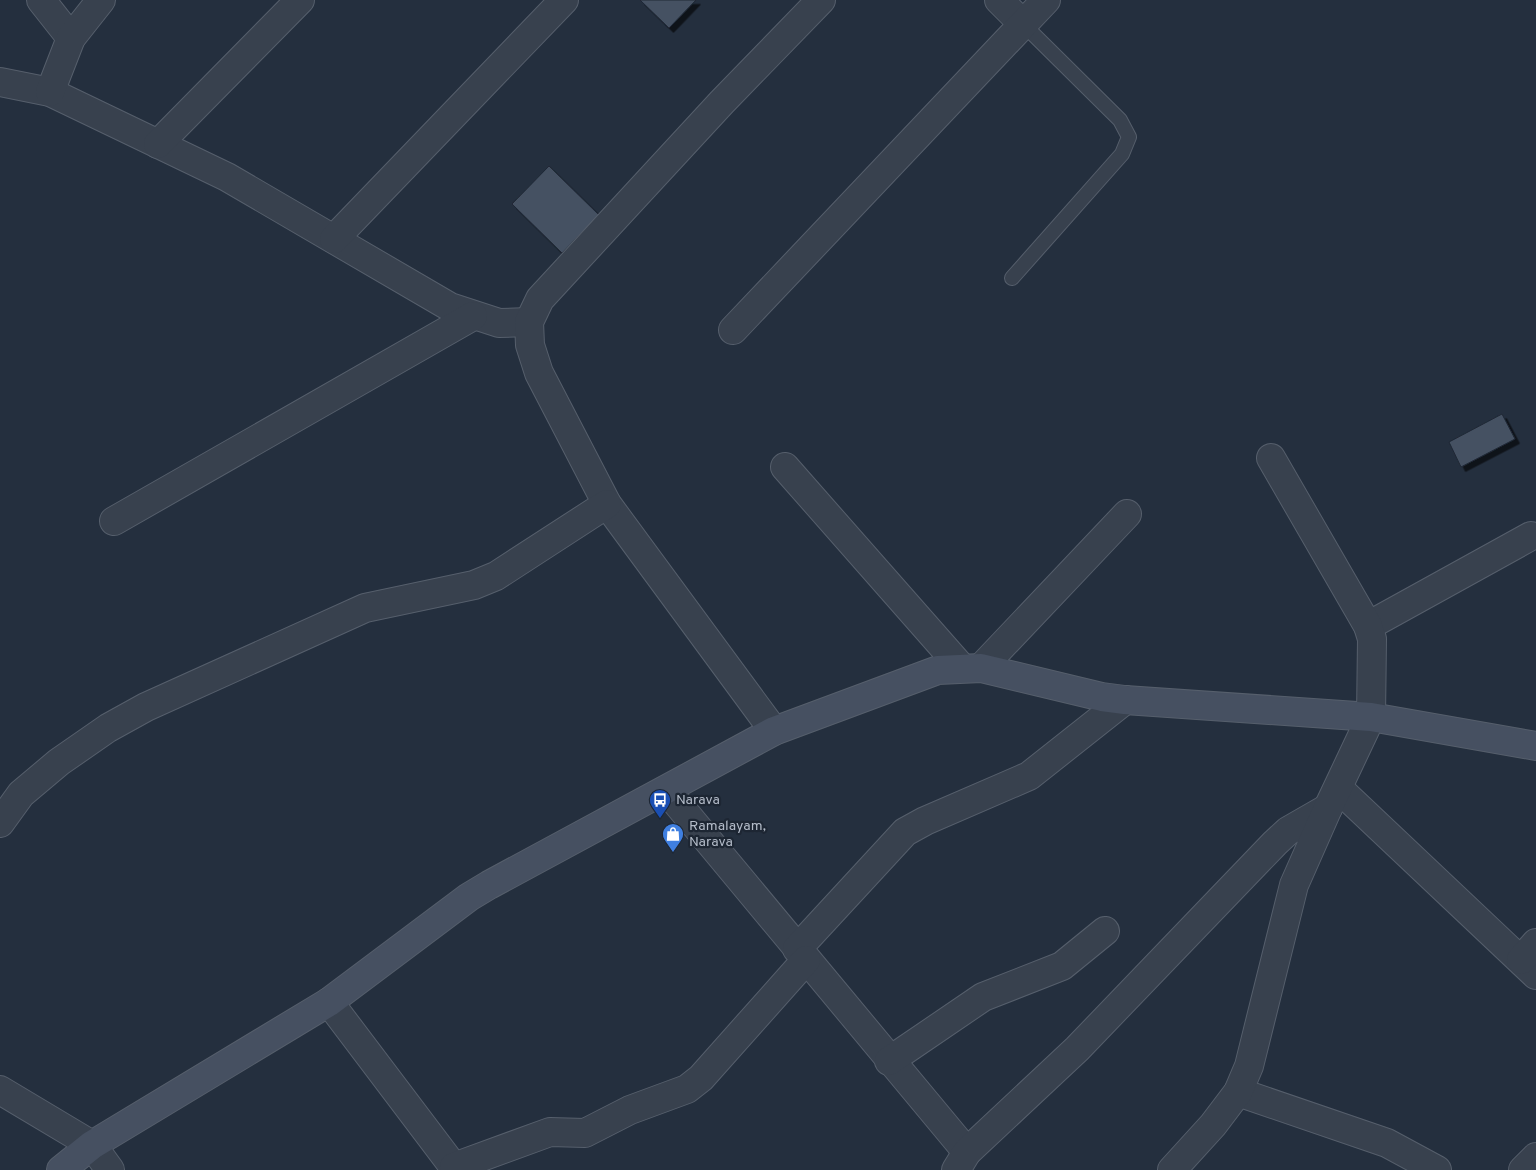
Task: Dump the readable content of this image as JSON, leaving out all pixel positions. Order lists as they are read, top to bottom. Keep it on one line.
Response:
{"places":{"bus stop":["Narava"],"shop":["Ramalayam, Narava"]}}
